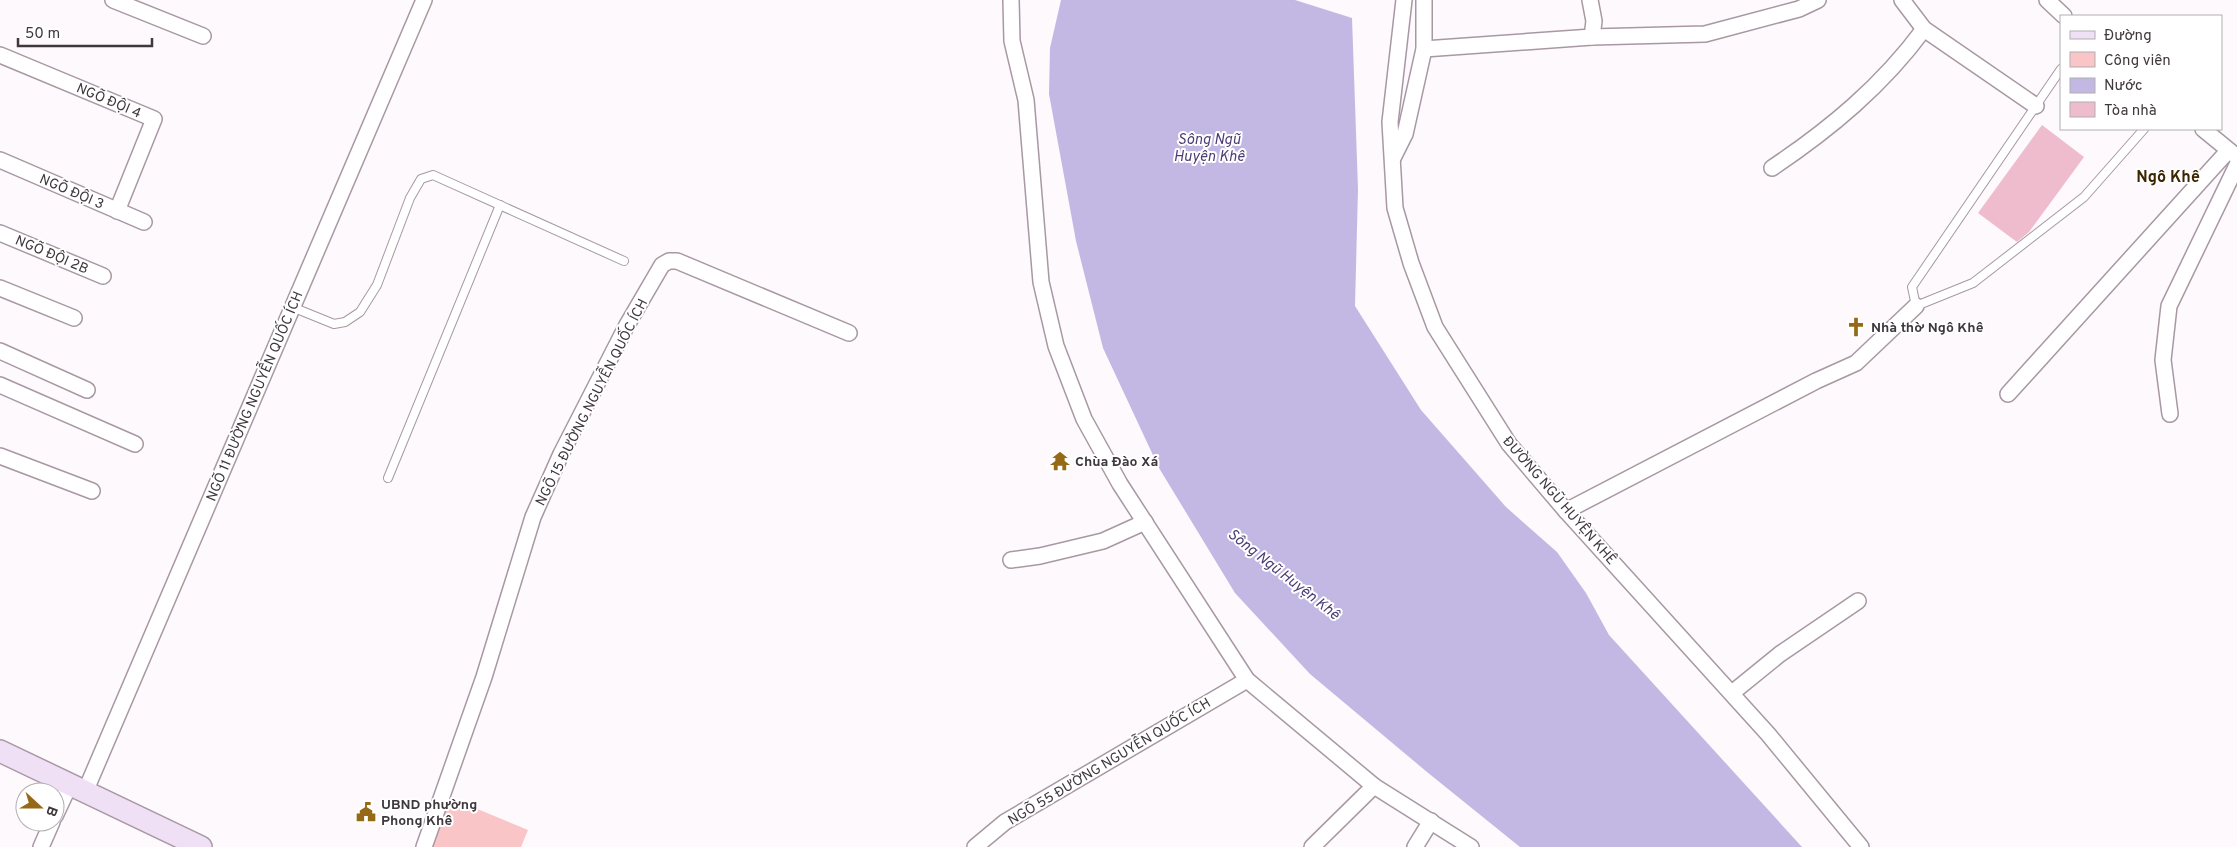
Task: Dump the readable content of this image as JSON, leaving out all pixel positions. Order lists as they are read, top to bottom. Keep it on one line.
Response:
{"streets":{"street":["NGÕ ĐỘI 4","NGÕ ĐỘI 3","NGÕ ĐỘI 2B","NGÕ 11 ĐƯỜNG NGUYỄN QUỐC ÍCH","NGÕ 15 ĐƯỜNG NGUYỄN QUỐC ÍCH","ĐƯỜNG NGŨ HUYỆN KHÊ","NGÕ 55 ĐƯỜNG NGUYỄN QUỐC ÍCH"]},"crossings":[["NGÕ ĐỘI 4","NGÕ ĐỘI 3"]],"districts":["Ngô Khê"],"water":["Sông Ngũ Huyện Khê"],"places":{"church":["Nhà thờ Ngô Khê"],"temple":["Chùa Đào Xá"],"public building":["UBND phường Phong Khê"]},"legend":["Đường","Công viên","Nước","Tòa nhà"],"scale_bar":"50 m","north":"right"}
